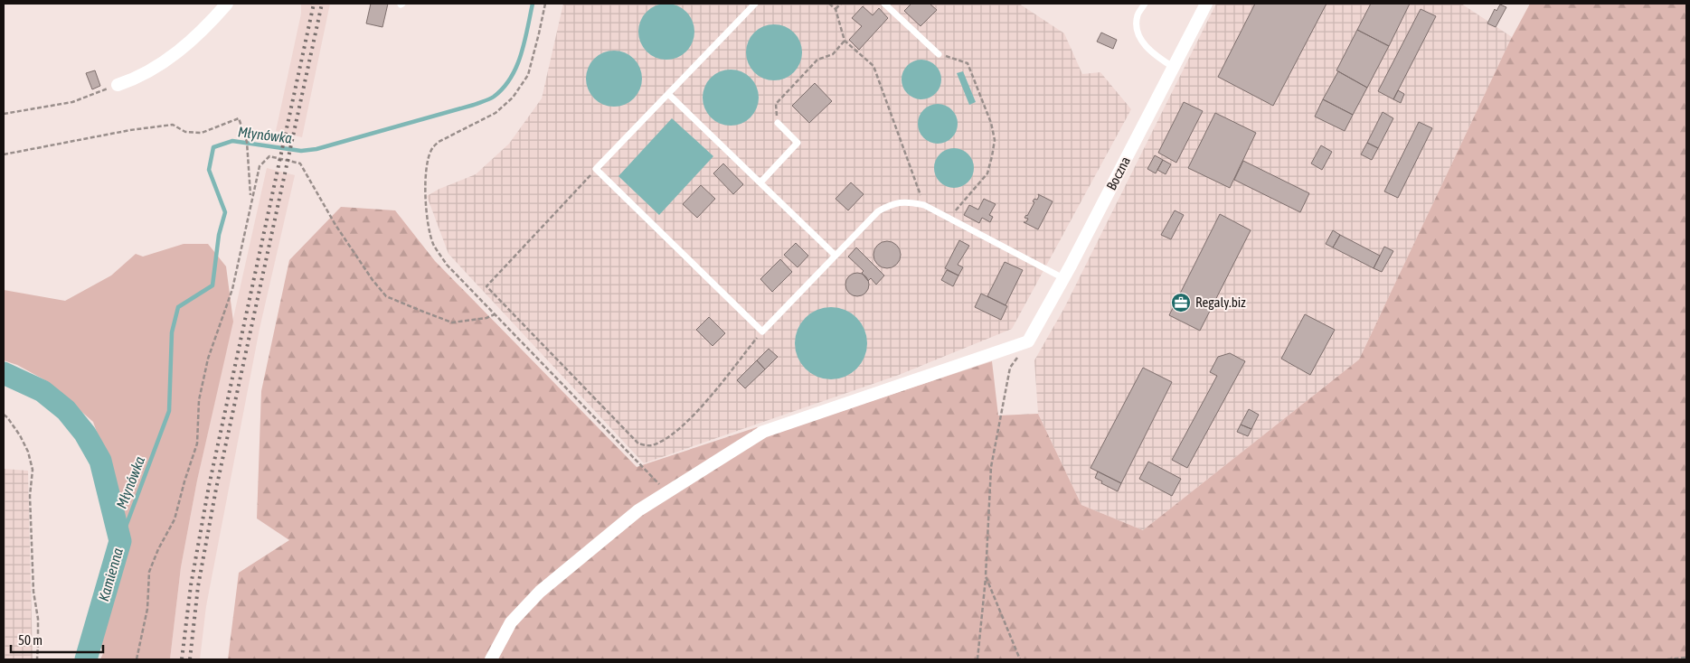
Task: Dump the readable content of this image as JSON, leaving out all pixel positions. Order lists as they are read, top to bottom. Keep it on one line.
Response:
{"streets":{"street":["Boczna"]},"water":["Młynówka","Kamienna"],"places":{"office":["Regaly.biz"]},"scale_bar":"50 m"}
